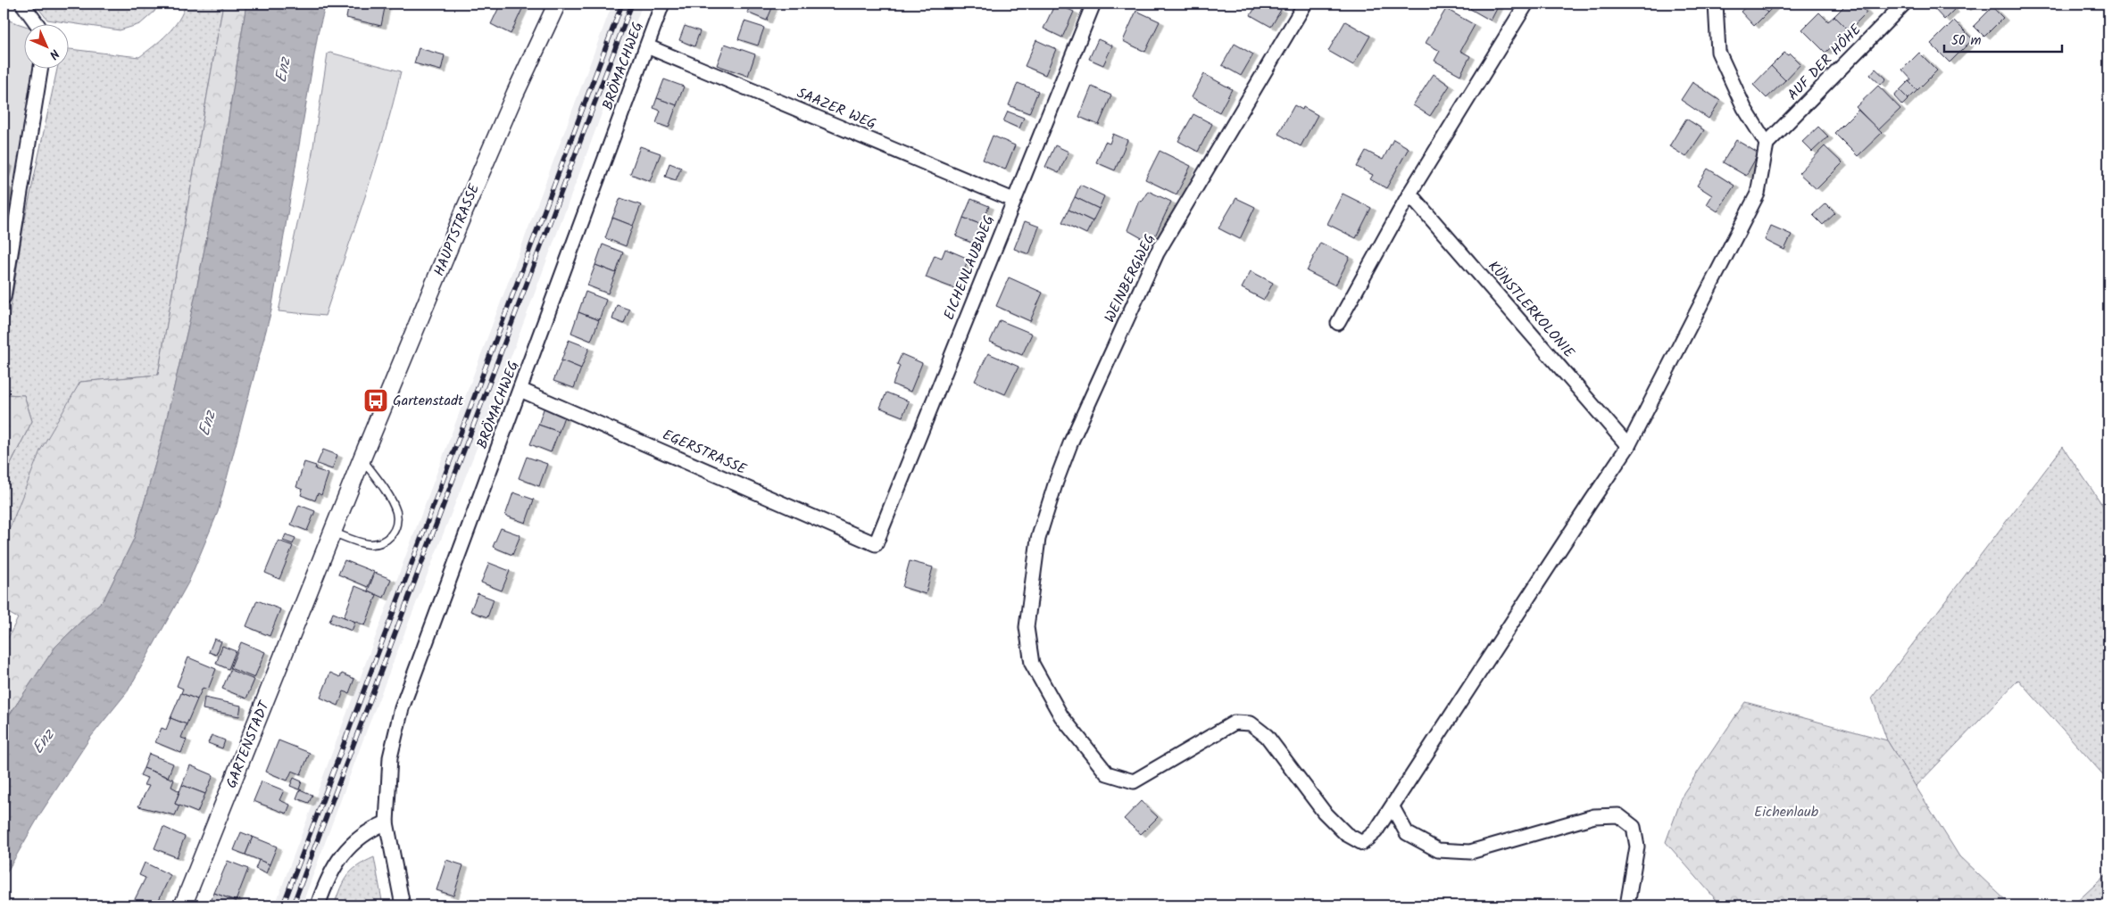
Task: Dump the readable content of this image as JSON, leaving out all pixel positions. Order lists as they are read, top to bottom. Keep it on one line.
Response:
{"streets":{"street":["AUF DER HÖHE","BRÖMACHWEG","SAAZER WEG","HAUPTSTRASSE","EICHENLAUBWEG","WEINBERGWEG","KÜNSTLERKOLONIE","EGERSTRASSE","GARTENSTADT"]},"crossings":[["BRÖMACHWEG","SAAZER WEG"],["BRÖMACHWEG","EGERSTRASSE"],["SAAZER WEG","EICHENLAUBWEG"],["HAUPTSTRASSE","GARTENSTADT"],["EICHENLAUBWEG","EGERSTRASSE"]],"water":["Enz"],"parks":["Eichenlaub"],"places":{"bus stop":["Gartenstadt"]},"scale_bar":"50 m","north":"bottom right"}
